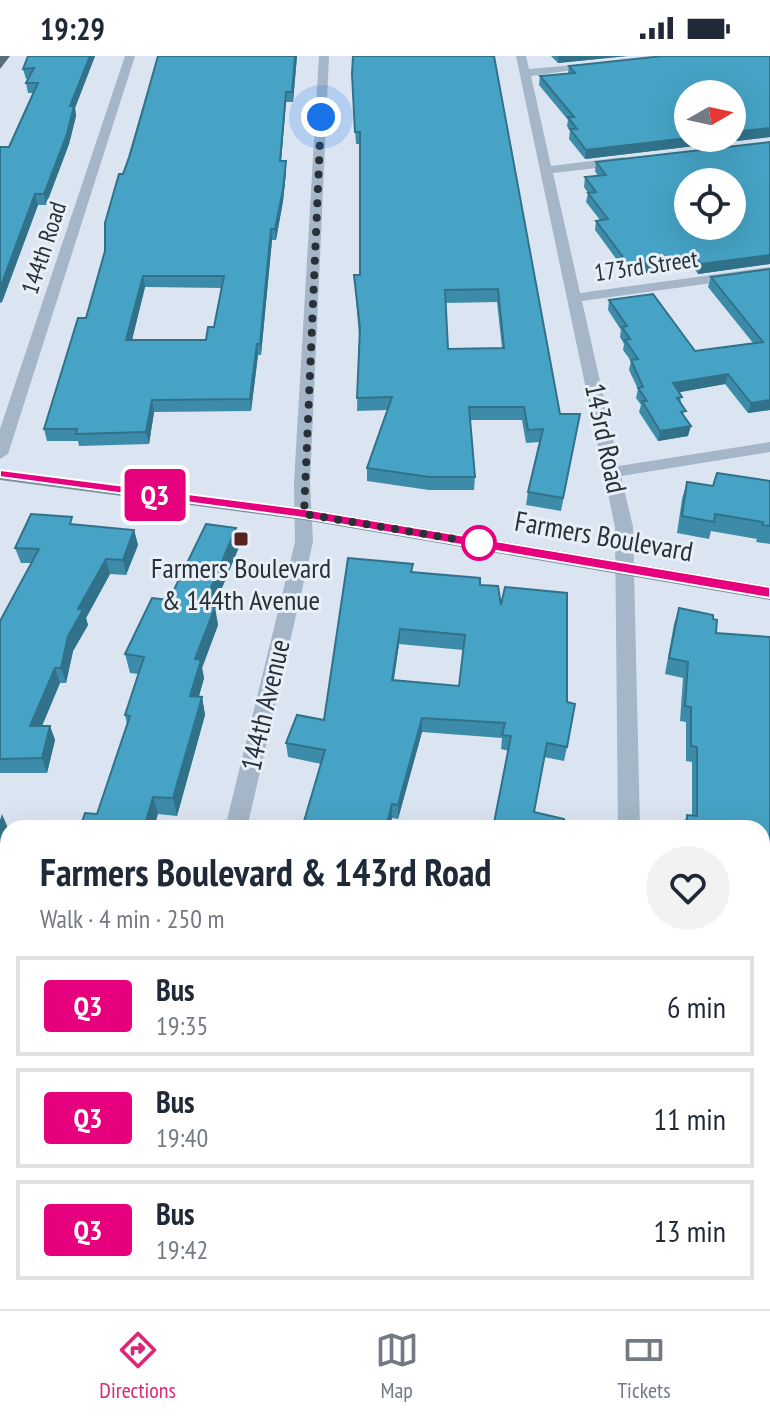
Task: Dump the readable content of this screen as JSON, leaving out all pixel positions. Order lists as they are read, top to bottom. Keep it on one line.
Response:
{"streets":{"main road":["Farmers Boulevard"],"street":["144th Road","173rd Street","143rd Road","144th Avenue"]},"crossings":[["173rd Street","143rd Road"],["143rd Road","Farmers Boulevard"],["Farmers Boulevard","144th Avenue"]],"places":{"transit":["Farmers Boulevard & 144th Avenue"]},"lines":["bus line Q3"],"north":"right","page":{"status":"19:29","on_map":"Q3","heading":["Farmers Boulevard & 143rd Road","Walk · 4 min · 250 m"],"list":[{"mark":"Q3","name":"Bus","note":"19:35","value":"6 min"},{"mark":"Q3","name":"Bus","note":"19:40","value":"11 min"},{"mark":"Q3","name":"Bus","note":"19:42","value":"13 min"}],"tabs":["Directions","Map","Tickets"]}}
